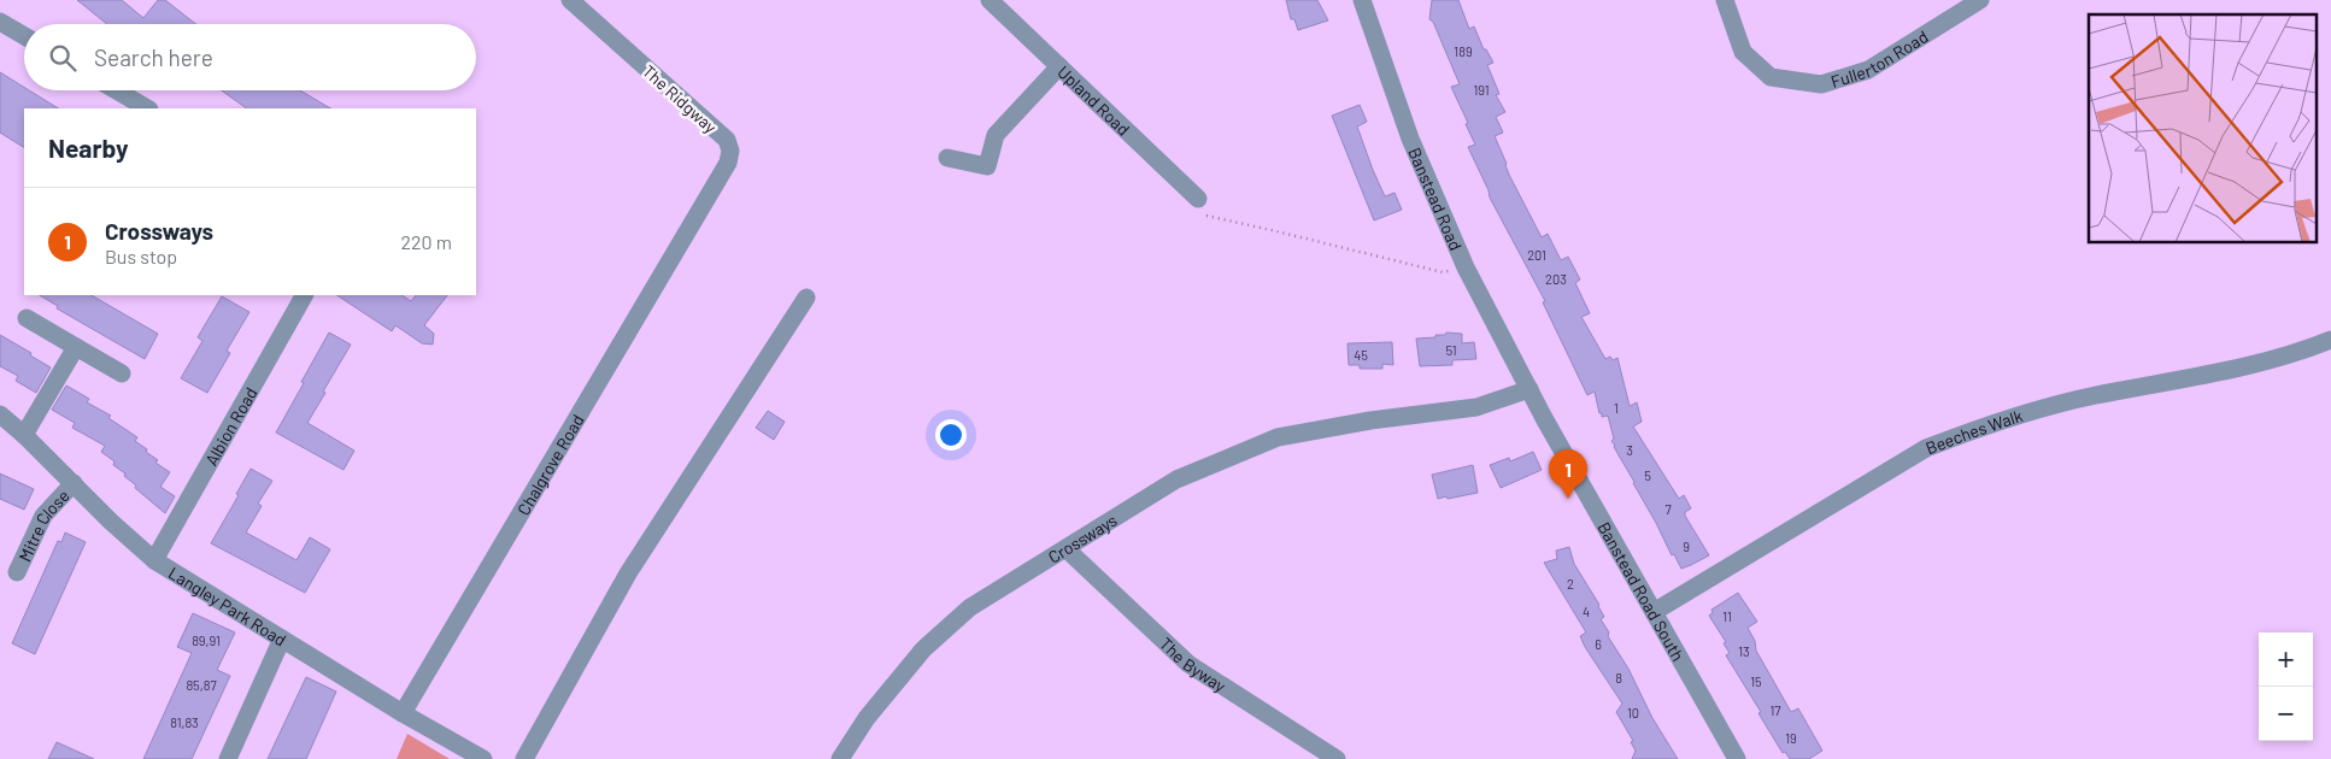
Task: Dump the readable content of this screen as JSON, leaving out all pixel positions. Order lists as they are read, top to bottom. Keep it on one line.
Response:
{"streets":{"street":["Fullerton Road","The Ridgway","Upland Road","Banstead Road","Albion Road","Beeches Walk","Chalgrove Road","Mitre Close","Crossways","Banstead Road South","Langley Park Road","The Byway"]},"crossings":[["The Ridgway","Chalgrove Road"],["Banstead Road","Crossways"],["Banstead Road","Banstead Road South"],["Albion Road","Langley Park Road"],["Beeches Walk","Banstead Road South"],["Chalgrove Road","Langley Park Road"],["Mitre Close","Langley Park Road"],["Crossways","Banstead Road South"],["Crossways","The Byway"]],"house_numbers":["189","191","201","203","51","45","1","3","5","7","9","2","4","11","89,91","6","13","8","15","85,87","17","10","81,83","19"],"page":{"search":"Search here","heading":"Nearby","list":[{"mark":"1","name":"Crossways","note":"Bus stop","value":"220 m"}],"pins":"1","map_buttons":["+","−"]}}
